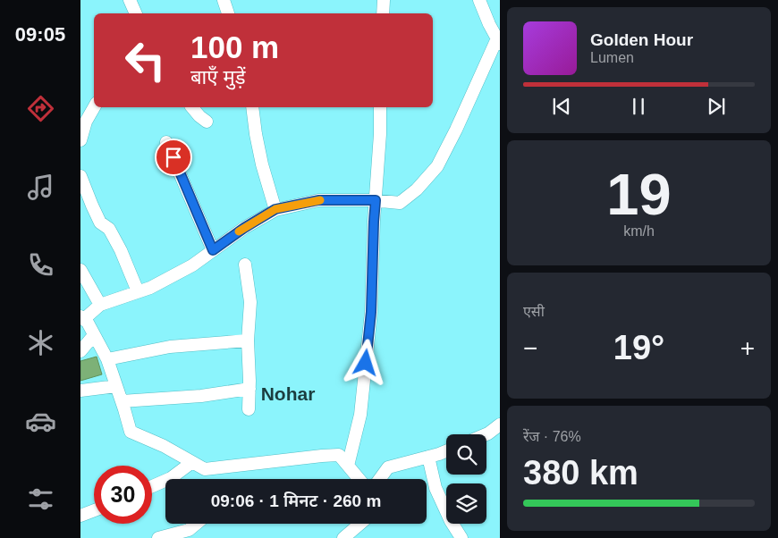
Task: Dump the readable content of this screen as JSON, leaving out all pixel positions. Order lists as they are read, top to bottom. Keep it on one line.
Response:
{"districts":["Nohar"],"page":{"tabs":"09:05","turn":["100 m","बाएँ मुड़ें"],"song":["Golden Hour","Lumen"],"tile":[["19","km/h"],"एसी",["रेंज · 76%","380 km"]],"heat":["−","19°","+"],"limit":"30","trip":"09:06 · 1 मिनट · 260 m"}}
